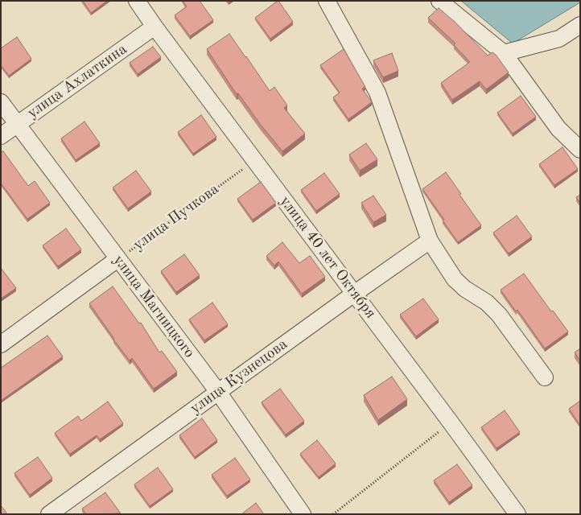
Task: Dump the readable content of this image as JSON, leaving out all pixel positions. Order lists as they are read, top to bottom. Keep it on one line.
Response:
{"streets":{"street":["улица Ахлаткина","улица Пучкова","улица 40 лет Октября","улица Магницкого","улица Кузнецова"]},"crossings":[["улица Ахлаткина","улица 40 лет Октября"],["улица Ахлаткина","улица Магницкого"],["улица Пучкова","улица 40 лет Октября"],["улица Пучкова","улица Магницкого"],["улица 40 лет Октября","улица Кузнецова"],["улица Магницкого","улица Кузнецова"]]}
